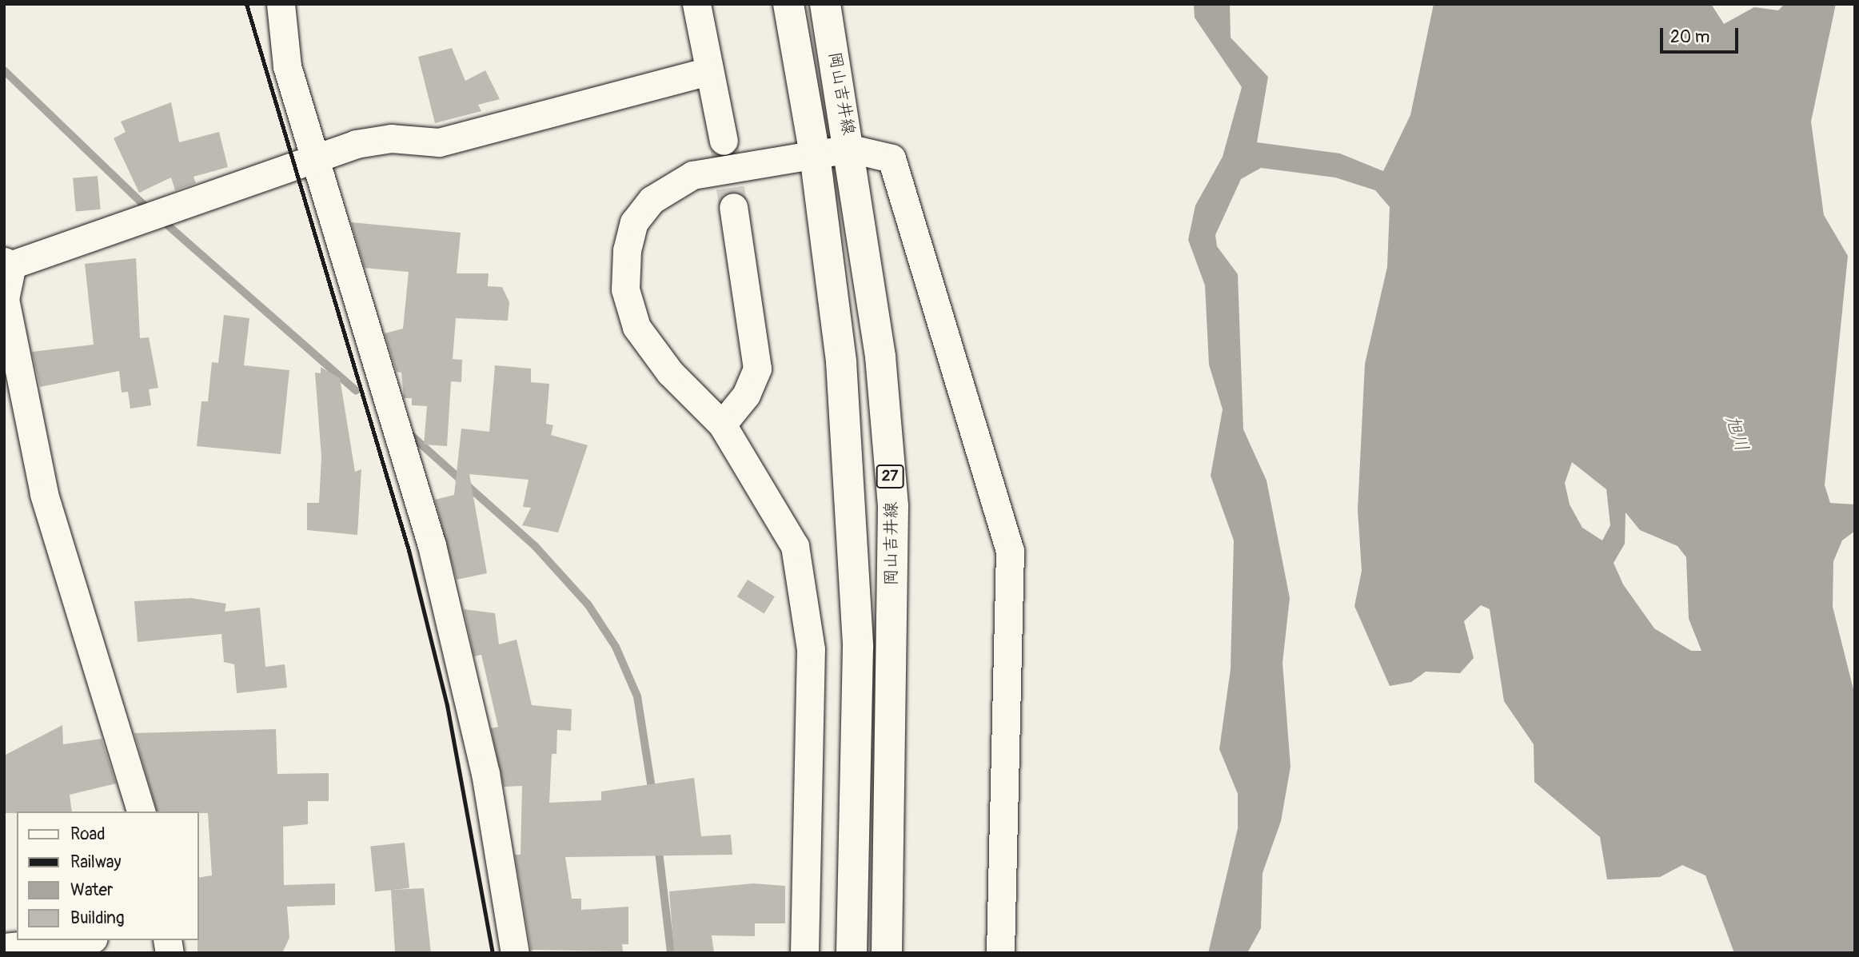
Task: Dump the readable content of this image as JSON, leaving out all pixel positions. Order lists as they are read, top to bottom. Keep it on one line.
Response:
{"streets":{"main road":["岡山吉井線","27"]},"water":["旭川"],"legend":["Road","Railway","Water","Building"],"scale_bar":"20 m"}
